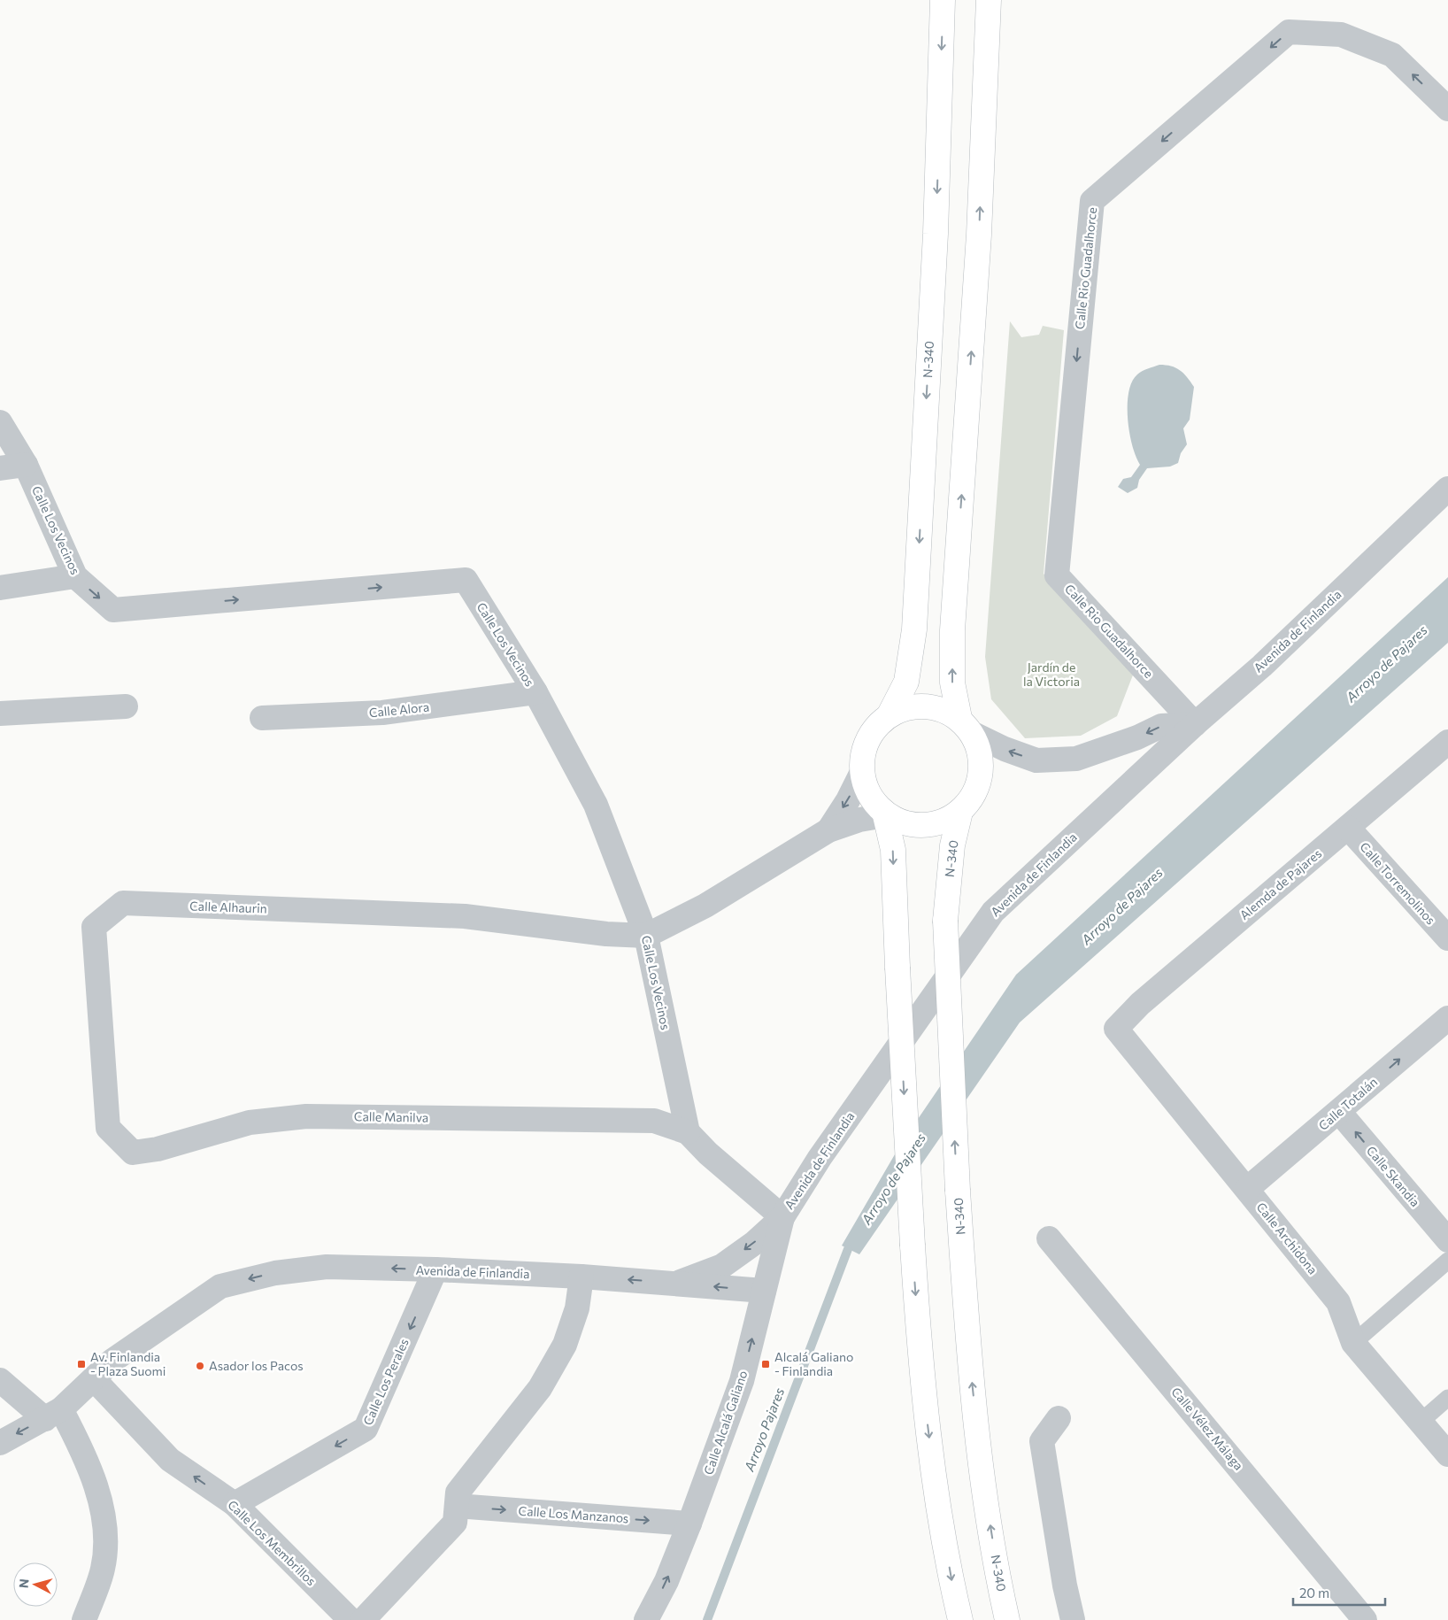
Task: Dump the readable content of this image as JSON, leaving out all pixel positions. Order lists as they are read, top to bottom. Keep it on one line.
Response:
{"streets":{"main road":["N-340"],"street":["Calle Rio Guadalhorce","Calle Los Vecinos","Avenida de Finlandia","Calle Alora","Calle Torremolinos","Alemda de Pajares","Calle Alhaurin","Calle Totalán","Calle Manilva","Calle Skandia","Calle Archidona","Calle Los Perales","Calle Alcalá Galiano","Calle Vélez Málaga","Calle Los Manzanos","Calle Los Membrillos"]},"crossings":[["Calle Rio Guadalhorce","Avenida de Finlandia"],["Calle Los Vecinos","Calle Alora"],["Calle Los Vecinos","Calle Alhaurin"],["Calle Los Vecinos","Calle Manilva"],["Avenida de Finlandia","Calle Los Perales"],["Avenida de Finlandia","Calle Alcalá Galiano"],["Avenida de Finlandia","Calle Los Membrillos"],["Calle Torremolinos","Alemda de Pajares"],["Alemda de Pajares","Calle Archidona"],["Calle Alhaurin","Calle Manilva"],["Calle Totalán","Calle Skandia"],["Calle Totalán","Calle Archidona"],["Calle Los Perales","Calle Los Membrillos"],["Calle Alcalá Galiano","Calle Los Manzanos"]],"one_way":["Calle Los Vecinos","Calle Totalán","Calle Skandia","Calle Los Manzanos","Calle Los Membrillos"],"water":["Arroyo de Pajares","Arroyo Pajares"],"parks":["Jardín de la Victoria"],"places":{"transit":["Av. Finlandia - Plaza Suomi","Alcalá Galiano - Finlandia"],"other":["Asador los Pacos"]},"scale_bar":"20 m","north":"left"}
